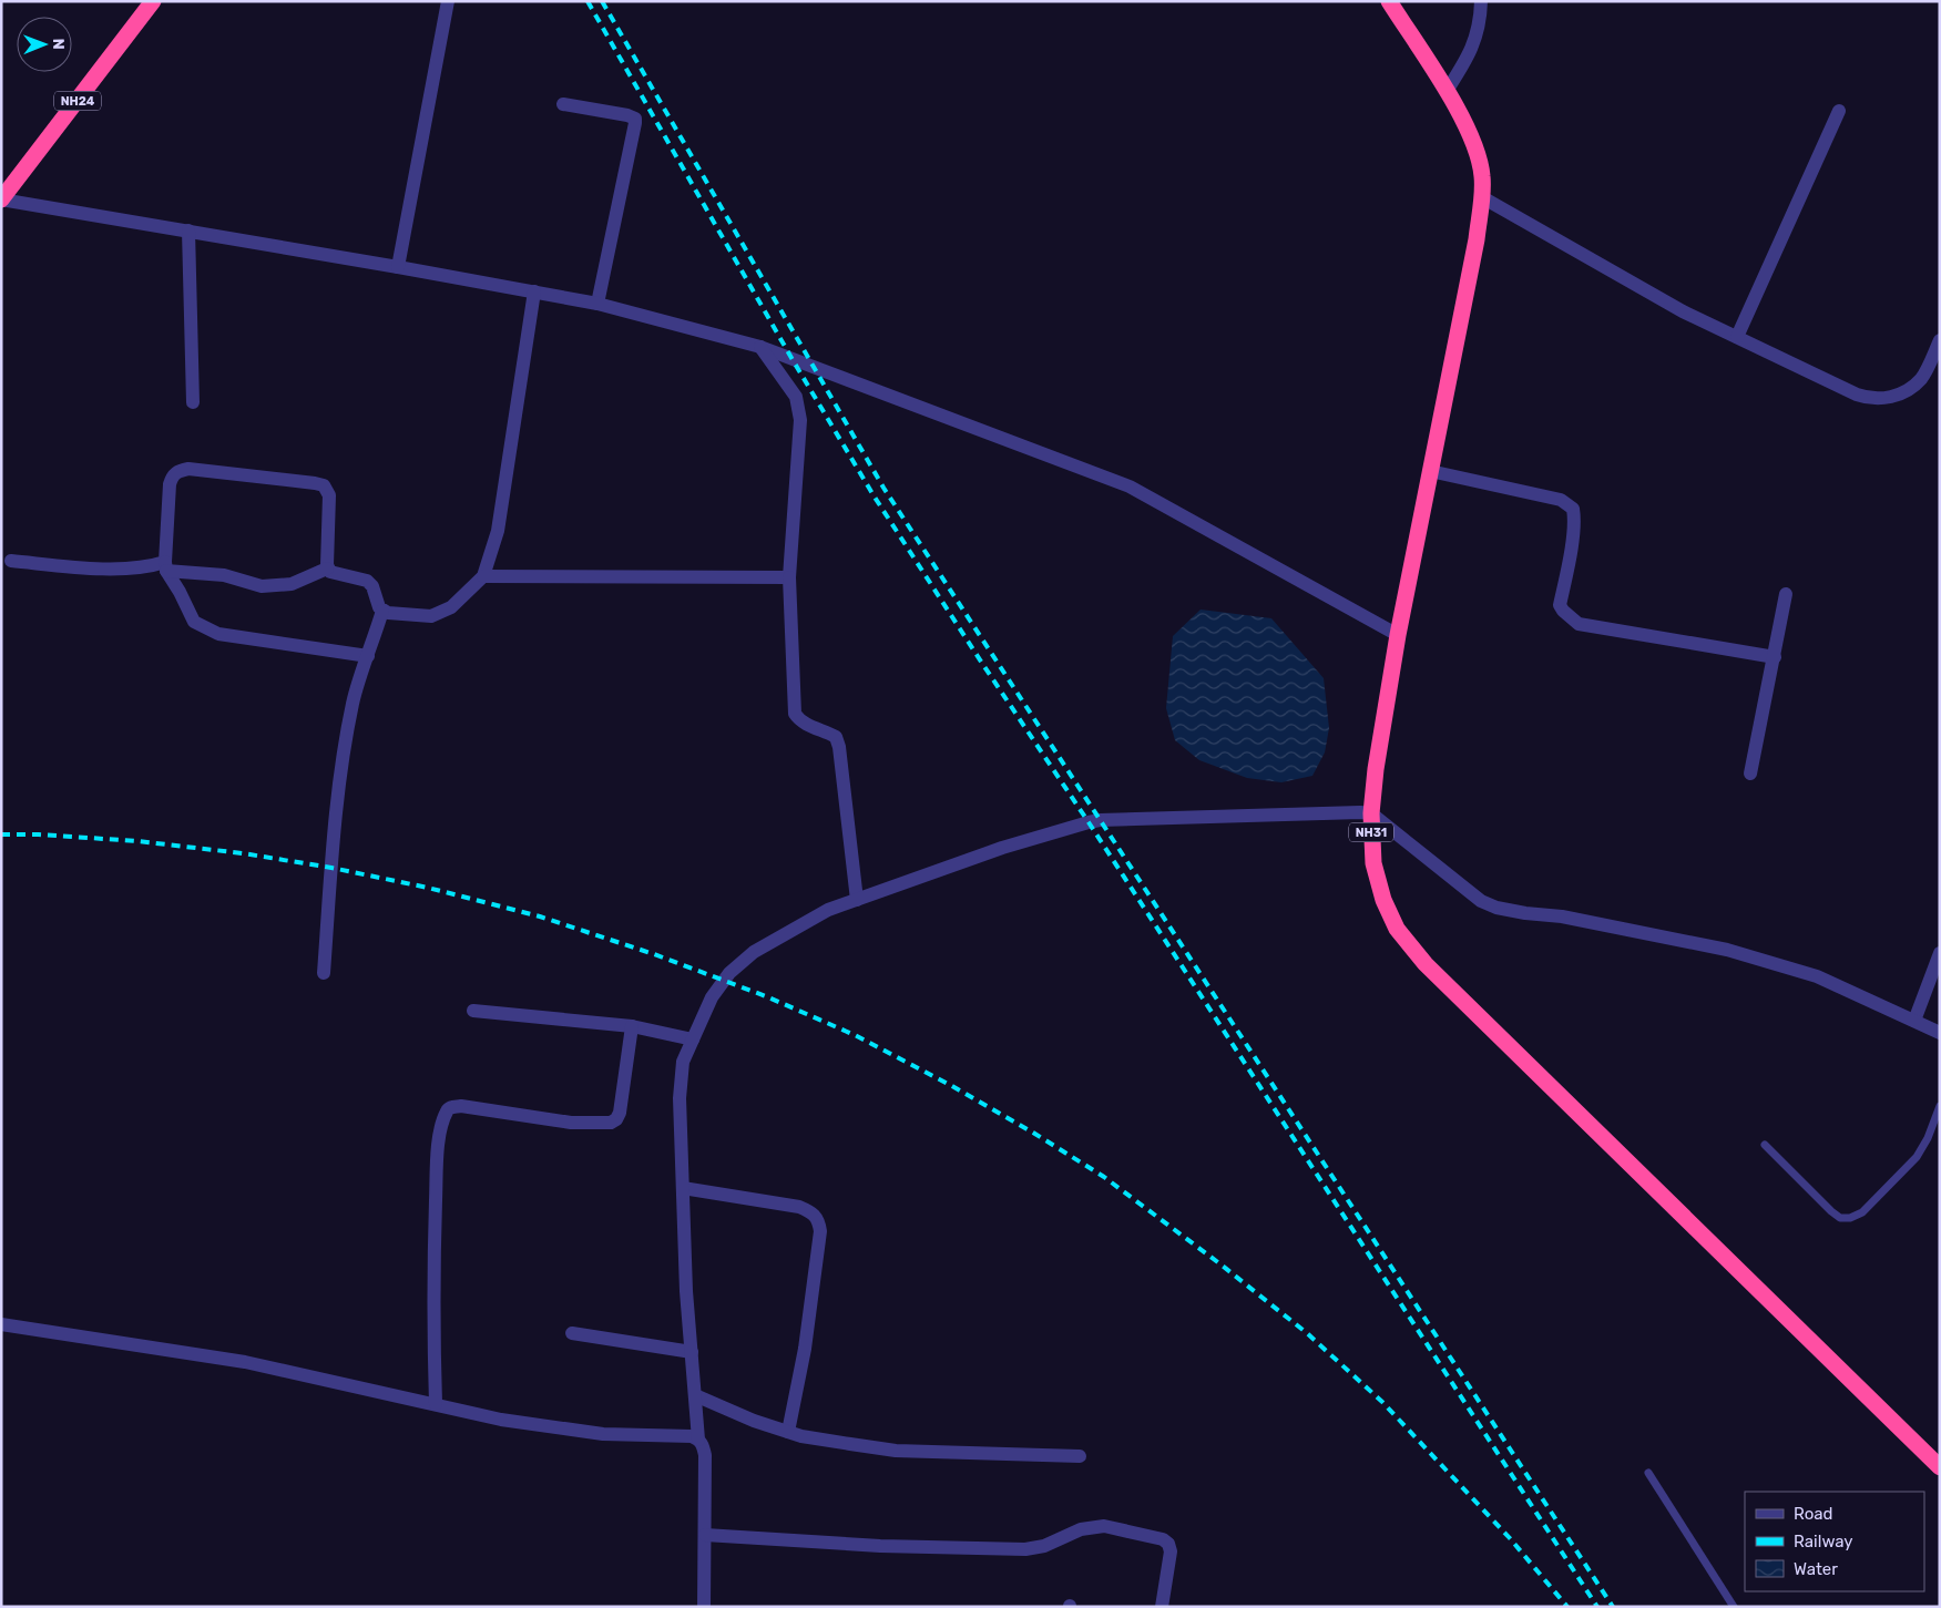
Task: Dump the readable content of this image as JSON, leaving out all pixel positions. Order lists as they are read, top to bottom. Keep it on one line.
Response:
{"streets":{"highway":["NH24","NH31"]},"legend":["Road","Railway","Water"],"north":"right"}
